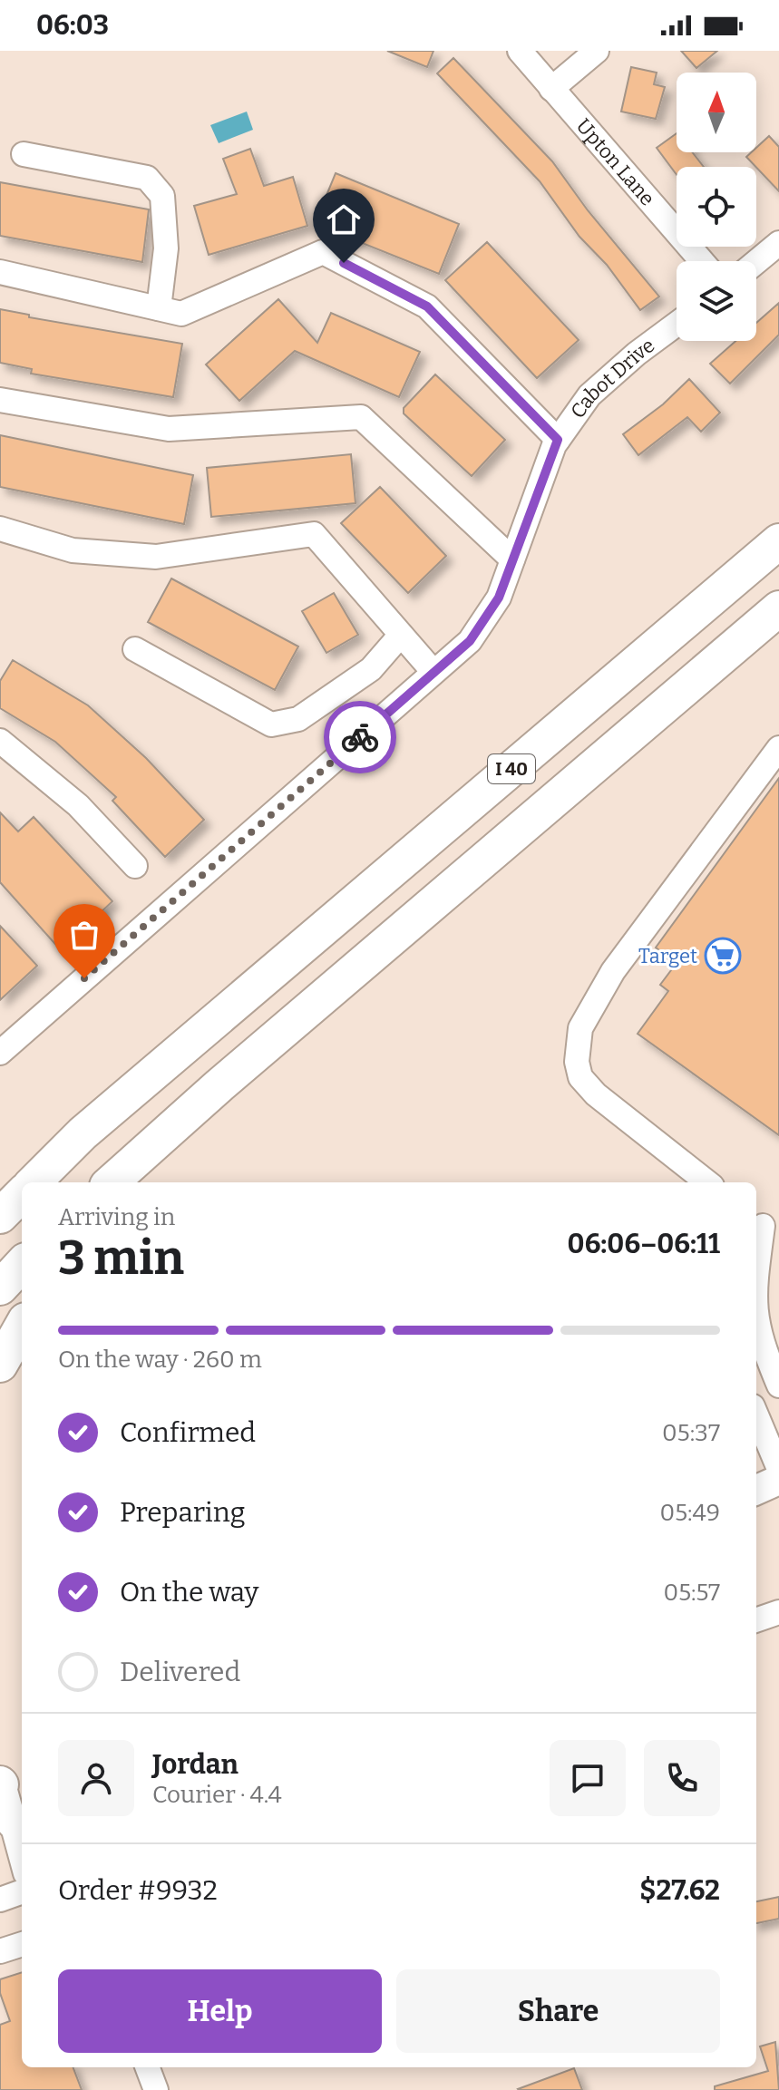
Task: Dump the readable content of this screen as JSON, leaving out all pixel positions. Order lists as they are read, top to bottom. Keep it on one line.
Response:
{"streets":{"highway":["I 40"],"street":["Upton Lane","Cabot Drive"]},"places":{"supermarket":["Target"]},"north":"top","page":{"status":"06:03","heading":["3 min","Arriving in","06:06–06:11"],"panel":["Jordan","Courier · 4.4","Order #9932","$27.62"],"bar":"On the way · 260 m","list":[["Confirmed","05:37"],["Preparing","05:49"],["On the way","05:57"],"Delivered"],"buttons":["Help","Share"]}}
